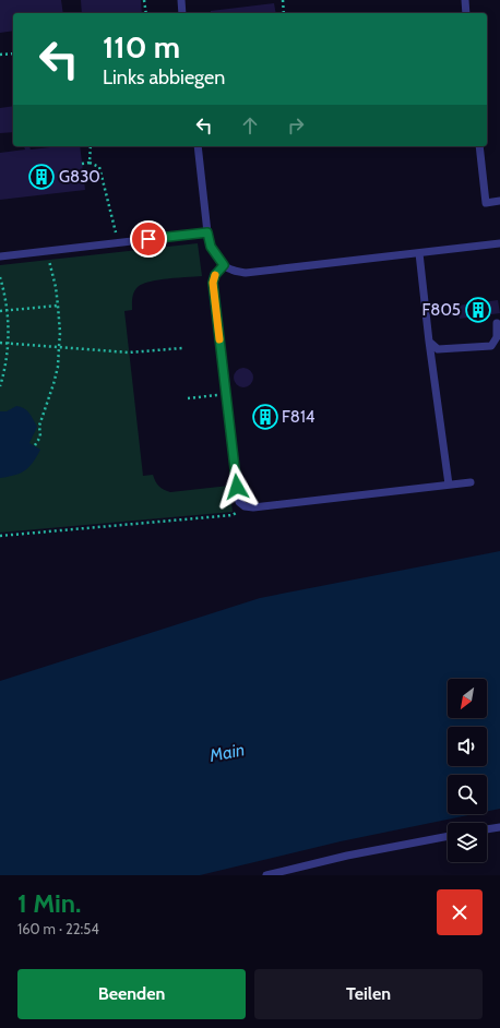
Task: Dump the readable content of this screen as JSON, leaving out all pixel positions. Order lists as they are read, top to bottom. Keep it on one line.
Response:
{"water":["Main"],"places":{"building":["G830","F805","F814"]},"north":"bottom left","page":{"turn":["110 m","Links abbiegen"],"heading":["1 Min.","160 m · 22:54"],"buttons":["Beenden","Teilen"]}}
